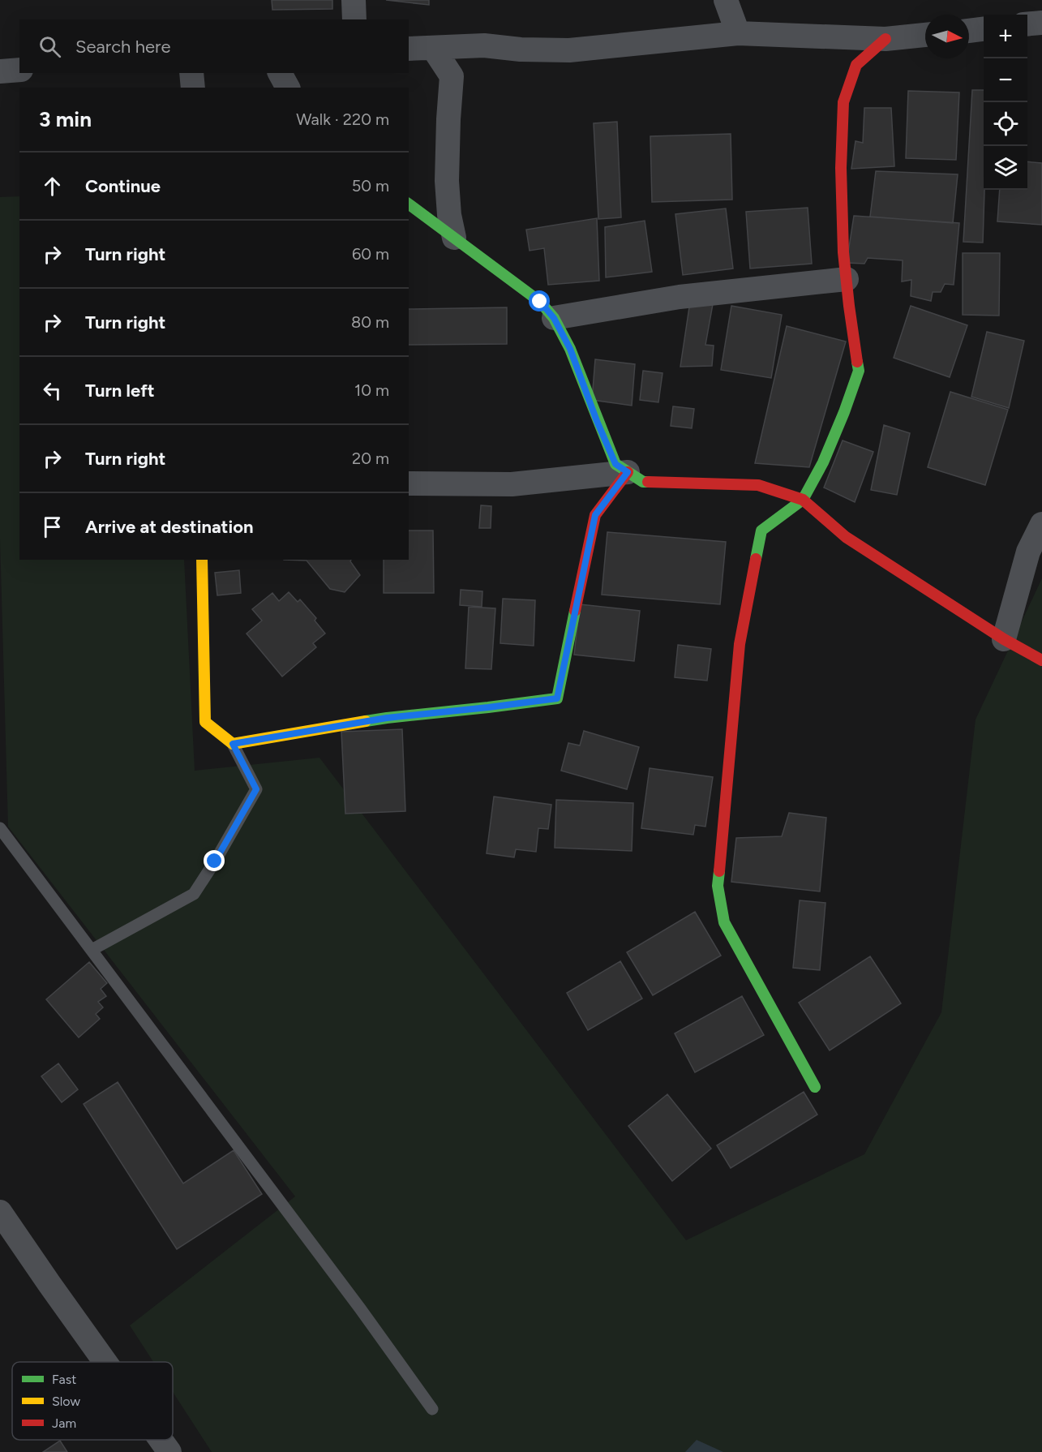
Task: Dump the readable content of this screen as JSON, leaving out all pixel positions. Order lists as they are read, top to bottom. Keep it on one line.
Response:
{"legend":["Fast","Slow","Jam"],"north":"right","page":{"map_buttons":["+","−"],"search":"Search here","heading":["3 min","Walk · 220 m"],"list":[["Continue","50 m"],["Turn right","60 m"],["Turn right","80 m"],["Turn left","10 m"],["Turn right","20 m"],"Arrive at destination"]}}
